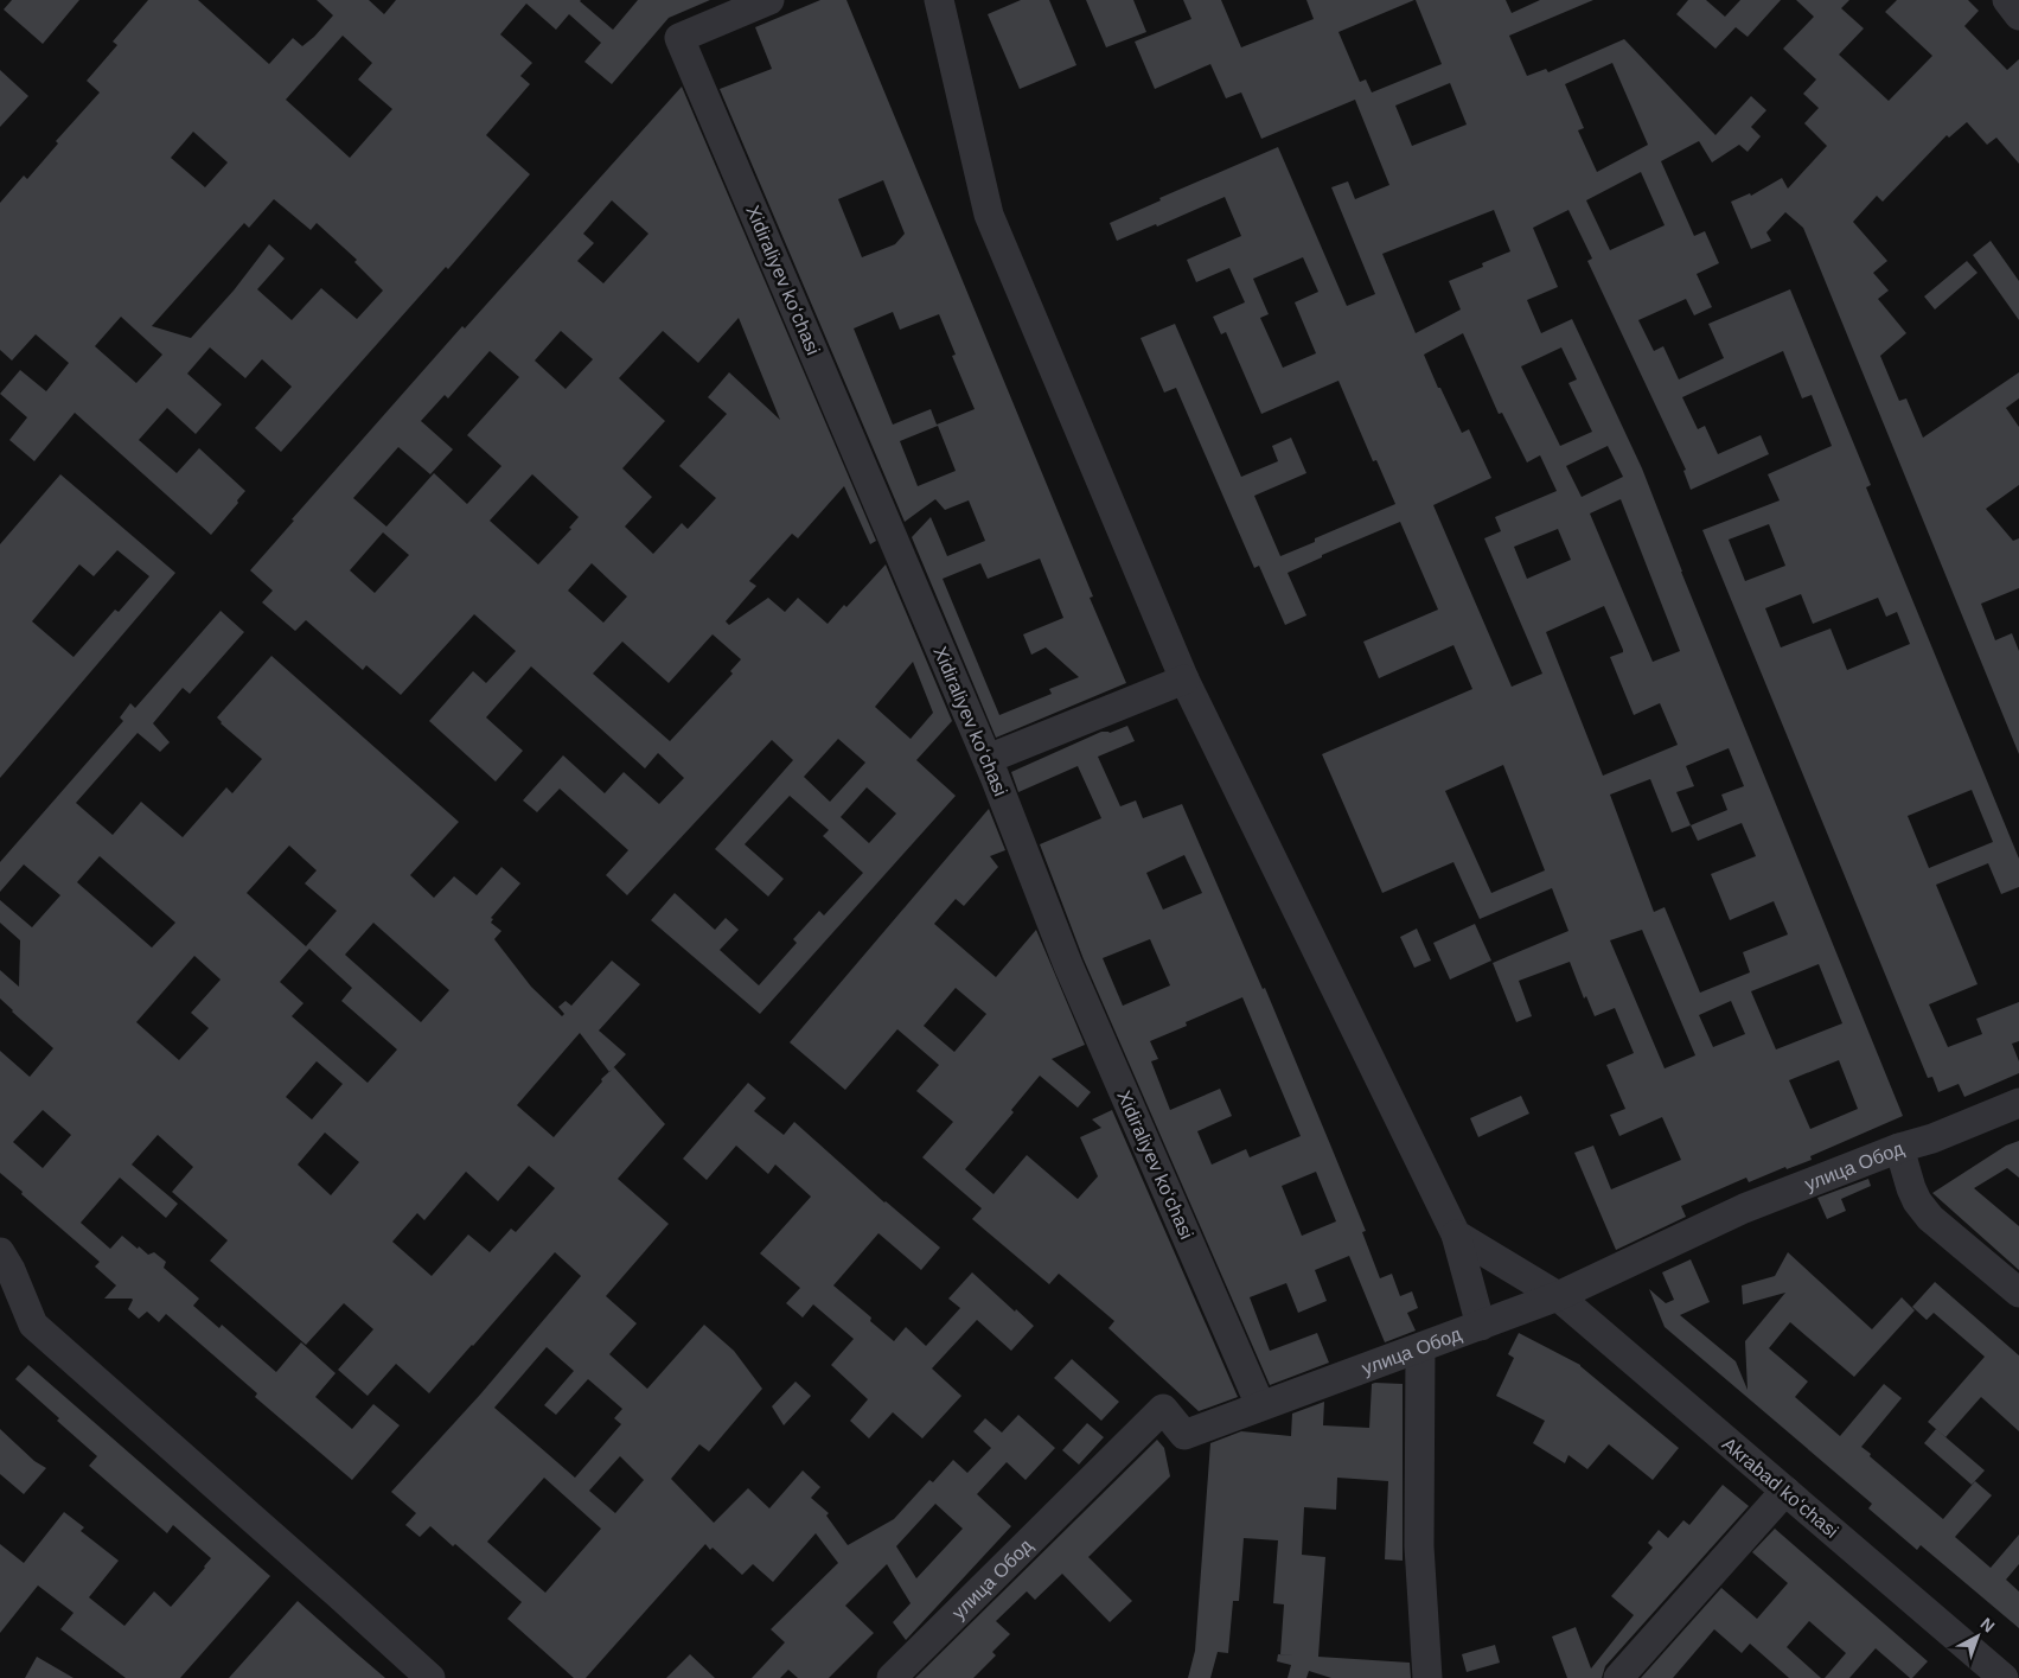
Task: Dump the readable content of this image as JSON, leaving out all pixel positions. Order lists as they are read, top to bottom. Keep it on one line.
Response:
{"streets":{"street":["Xidiraliyev koʻchasi","улица Обод","Akrabad koʻchasi"]},"crossings":[["Xidiraliyev koʻchasi","улица Обод"],["улица Обод","Akrabad koʻchasi"]],"north":"top right"}
